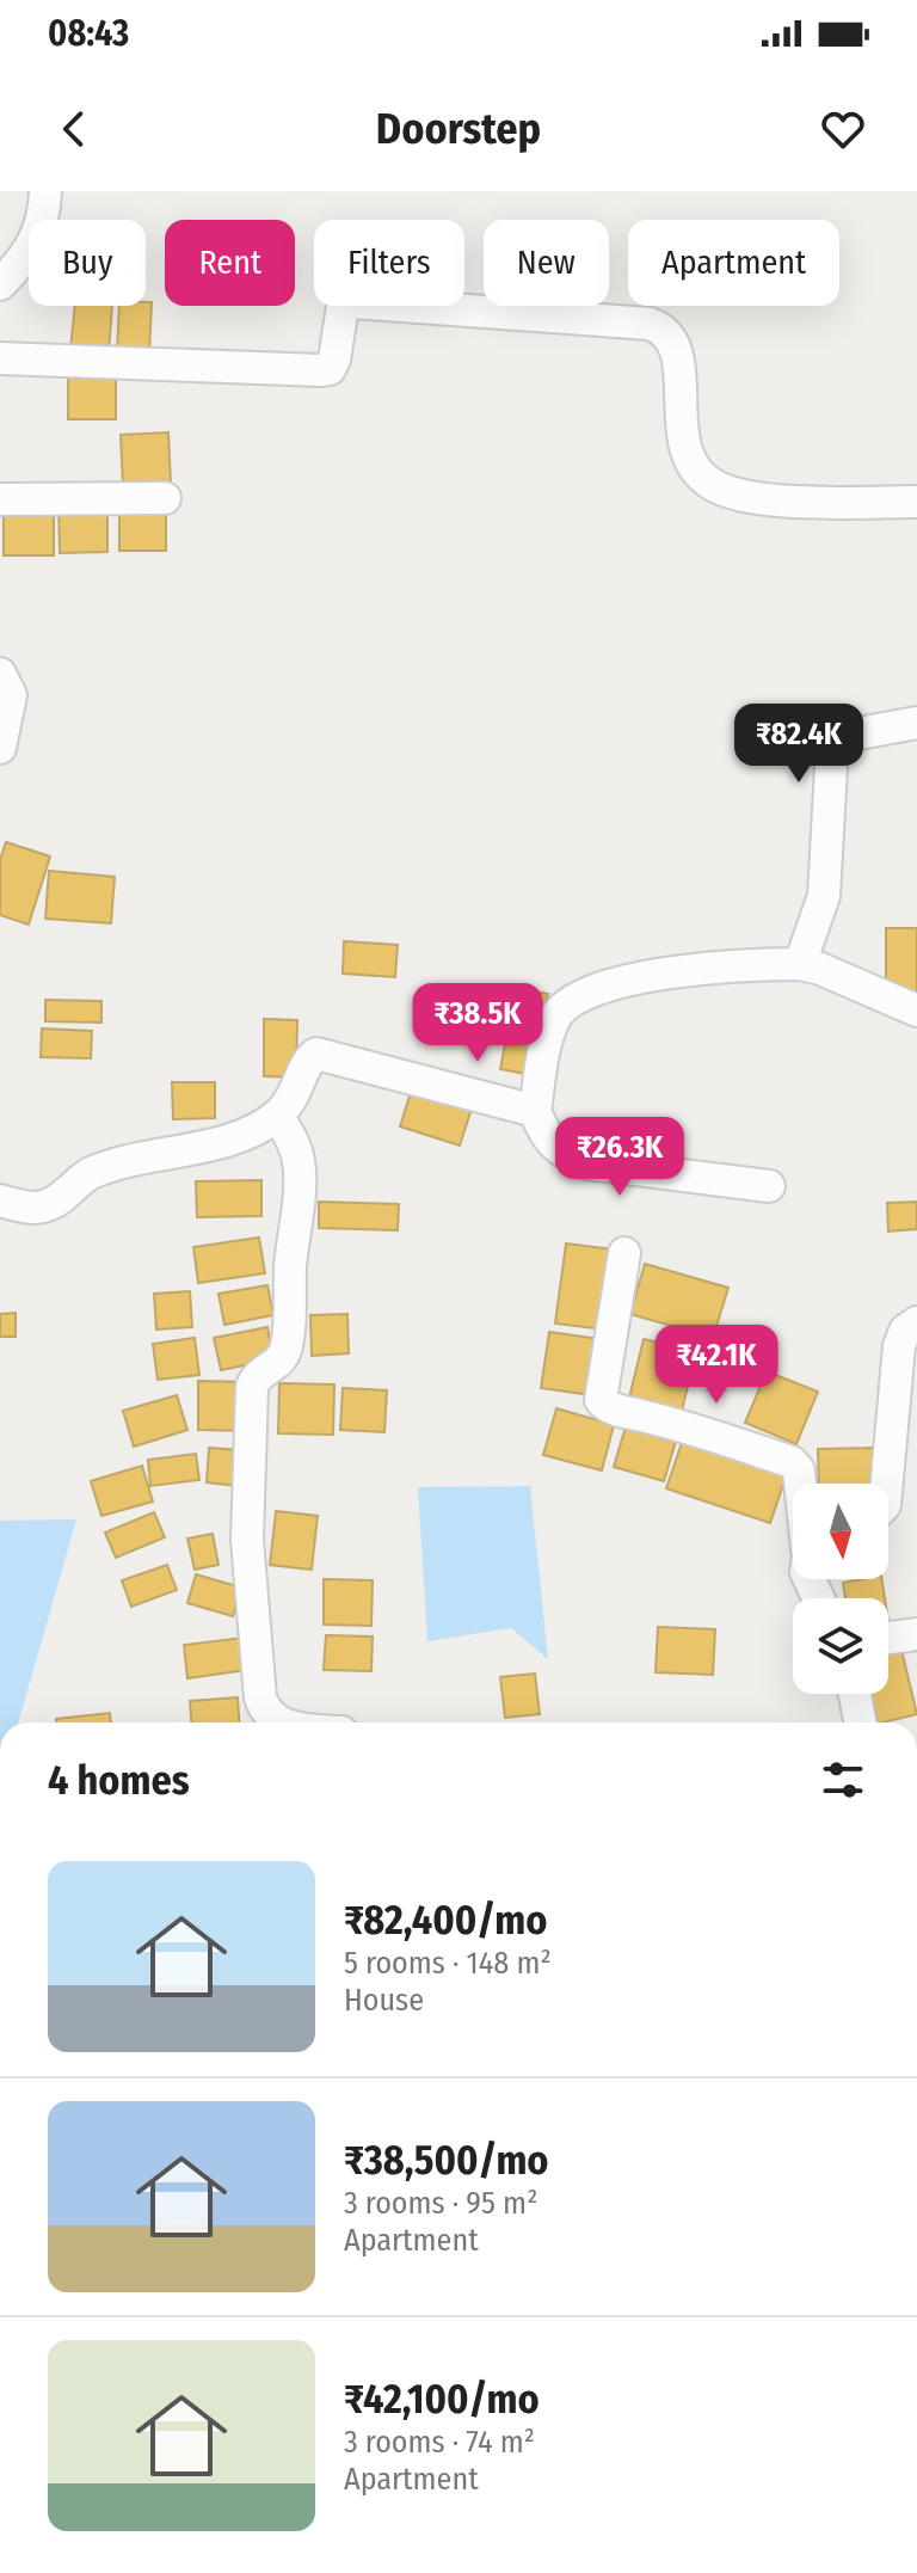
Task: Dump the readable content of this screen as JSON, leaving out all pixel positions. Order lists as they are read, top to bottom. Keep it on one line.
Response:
{"north":"bottom","page":{"status":"08:43","header":"Doorstep","chip":["Buy","Rent","Filters","New","Apartment"],"price":["₹82.4K","₹38.5K","₹26.3K","₹42.1K"],"heading":"4 homes","list":[{"name":"₹82,400/mo","note":"5 rooms · 148 m² · House"},{"name":"₹38,500/mo","note":"3 rooms · 95 m² · Apartment"},{"name":"₹42,100/mo","note":"3 rooms · 74 m² · Apartment"}]}}
